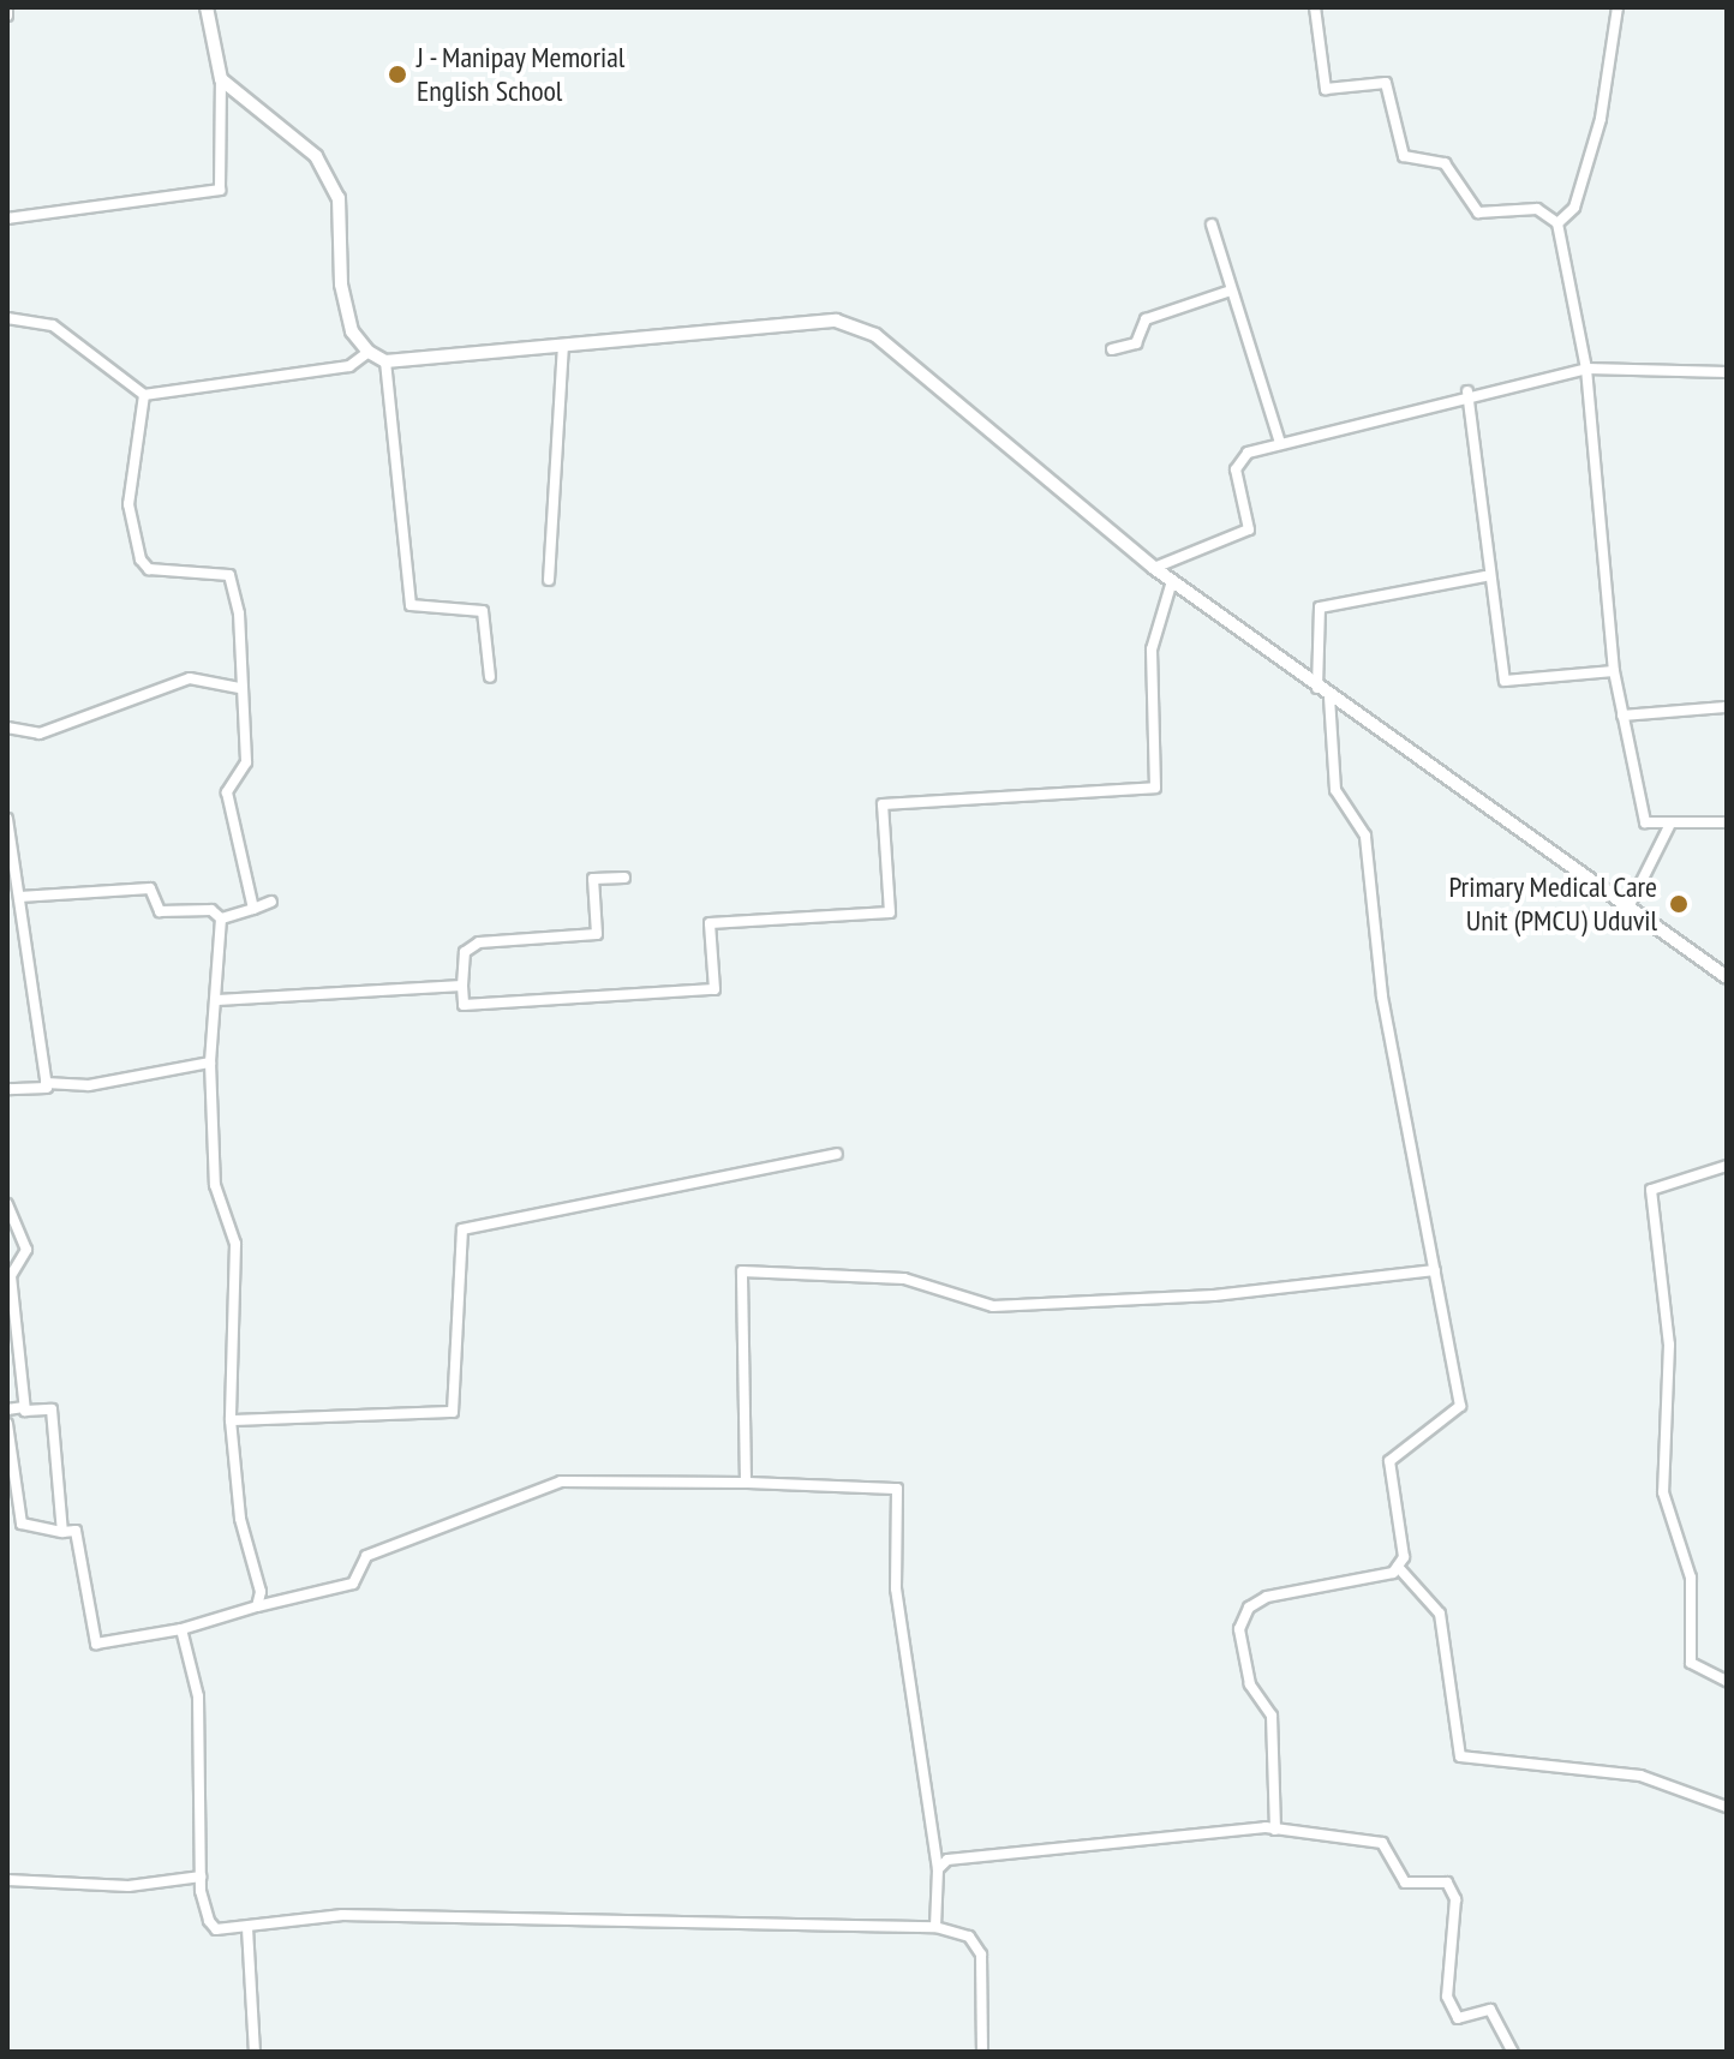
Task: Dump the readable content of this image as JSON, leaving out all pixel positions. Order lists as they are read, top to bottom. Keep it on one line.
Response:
{"places":["J - Manipay Memorial English School","Primary Medical Care Unit (PMCU) Uduvil"]}
